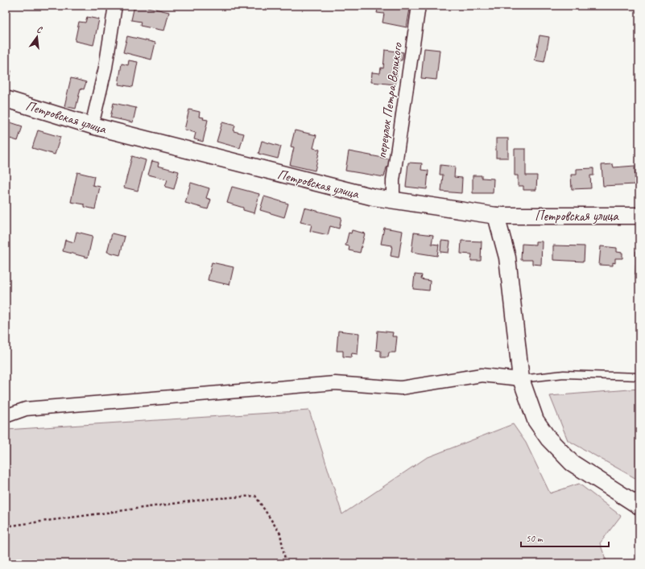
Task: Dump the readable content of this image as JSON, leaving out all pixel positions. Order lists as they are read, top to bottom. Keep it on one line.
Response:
{"streets":{"street":["переулок Петра Великого","Петровская улица"]},"crossings":[["переулок Петра Великого","Петровская улица"]],"scale_bar":"50 m","north":"top"}
